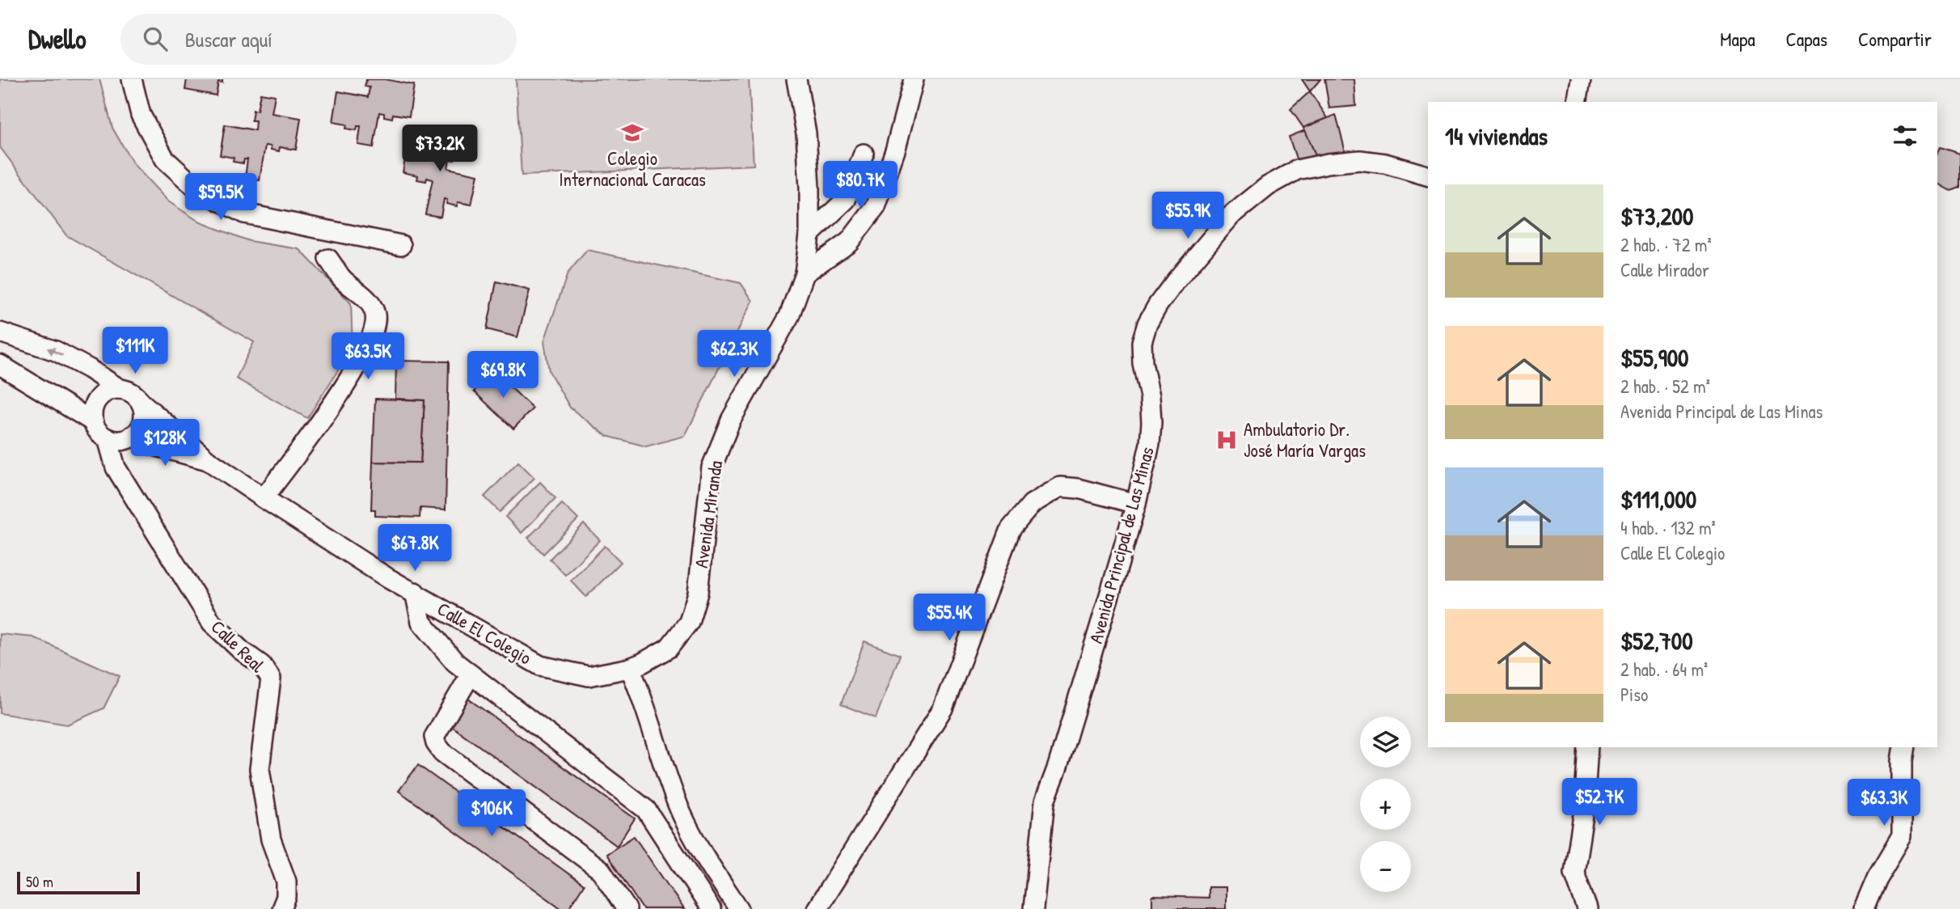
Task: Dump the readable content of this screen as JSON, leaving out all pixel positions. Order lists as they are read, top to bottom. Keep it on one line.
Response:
{"streets":{"street":["Avenida Miranda","Avenida Principal de Las Minas","Calle El Colegio","Calle Real"]},"crossings":[["Avenida Miranda","Calle El Colegio"],["Calle El Colegio","Calle Real"]],"places":{"school or university":["Colegio Internacional Caracas"],"hospital":["Ambulatorio Dr. José María Vargas"]},"scale_bar":"50 m","page":{"header":"Dwello","search":"Buscar aquí","nav":["Mapa","Capas","Compartir"],"heading":"14 viviendas","price":["$73.2K","$80.7K","$59.5K","$55.9K","$111K","$62.3K","$63.5K","$69.8K","$128K","$67.8K","$55.4K","$52.7K","$63.3K","$106K"],"list":[{"name":"$73,200","note":"2 hab. · 72 m² · Calle Mirador"},{"name":"$55,900","note":"2 hab. · 52 m² · Avenida Principal de Las Minas"},{"name":"$111,000","note":"4 hab. · 132 m² · Calle El Colegio"},{"name":"$52,700","note":"2 hab. · 64 m² · Piso"}],"map_buttons":["+","−"],"scale":"50 m"}}
